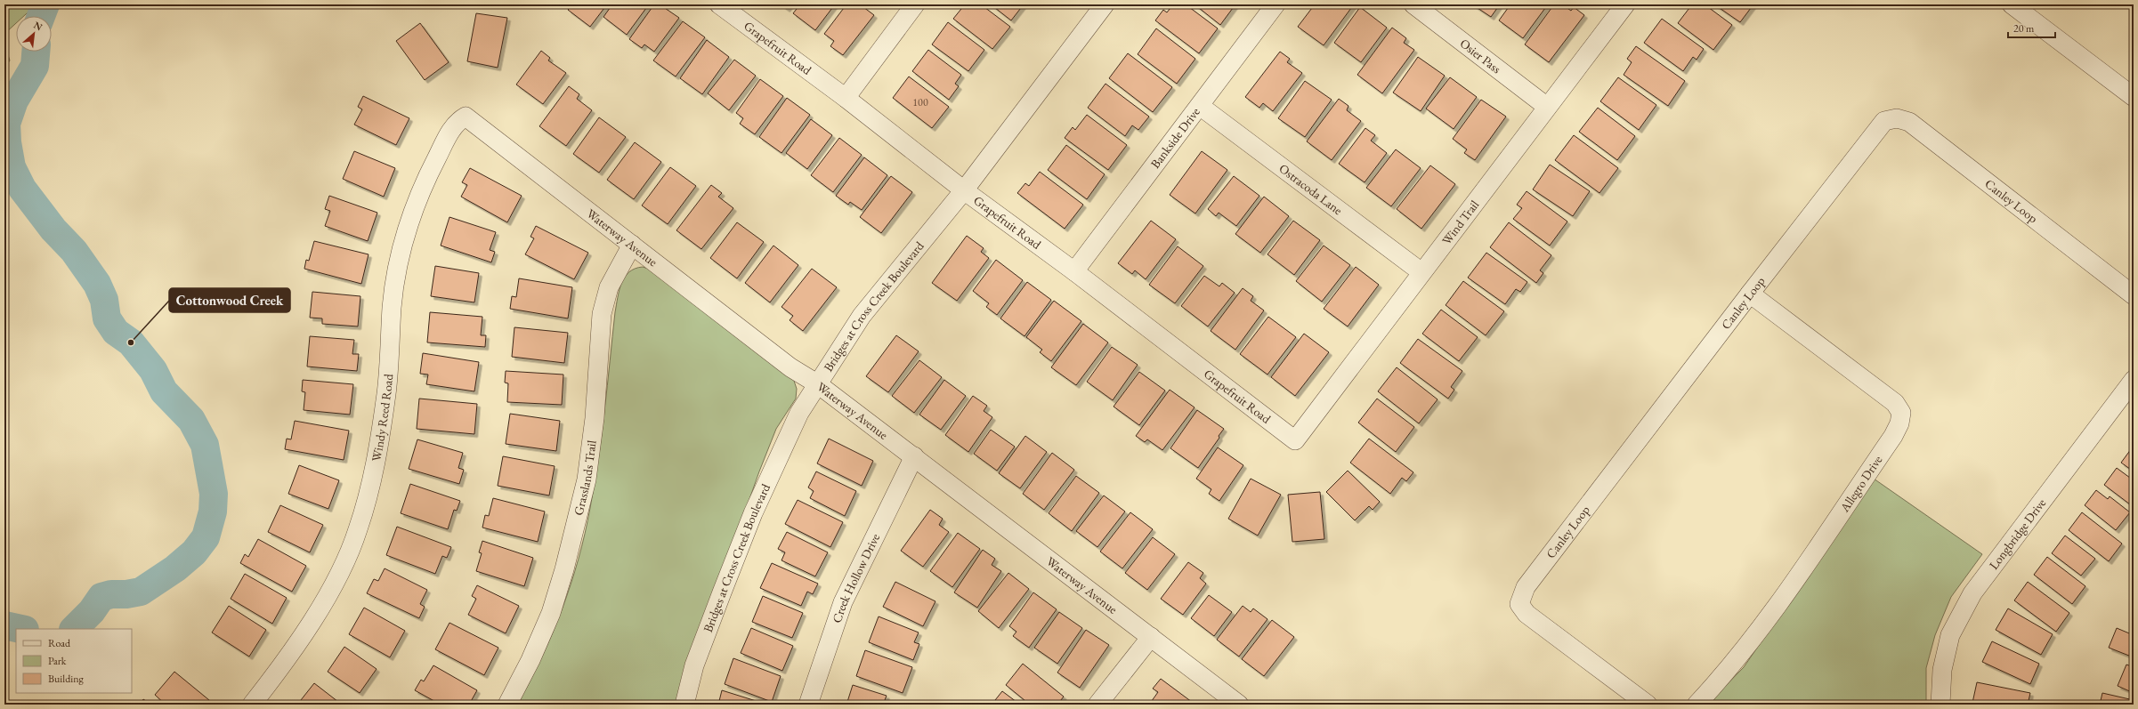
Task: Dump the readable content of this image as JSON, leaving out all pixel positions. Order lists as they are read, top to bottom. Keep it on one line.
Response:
{"streets":{"street":["Grapefruit Road","Osier Pass","Bankside Drive","Ostracoda Lane","Canley Loop","Wind Trail","Waterway Avenue","Bridges at Cross Creek Boulevard","Windy Reed Road","Grasslands Trail","Allegro Drive","Longbridge Drive","Creek Hollow Drive"]},"crossings":[["Grapefruit Road","Bankside Drive"],["Grapefruit Road","Wind Trail"],["Grapefruit Road","Bridges at Cross Creek Boulevard"],["Osier Pass","Wind Trail"],["Bankside Drive","Ostracoda Lane"],["Ostracoda Lane","Wind Trail"],["Canley Loop","Allegro Drive"],["Waterway Avenue","Bridges at Cross Creek Boulevard"],["Waterway Avenue","Windy Reed Road"],["Waterway Avenue","Grasslands Trail"],["Waterway Avenue","Creek Hollow Drive"]],"places":["Cottonwood Creek"],"house_numbers":["100"],"legend":["Road","Park","Building"],"scale_bar":"20 m","north":"top right"}
